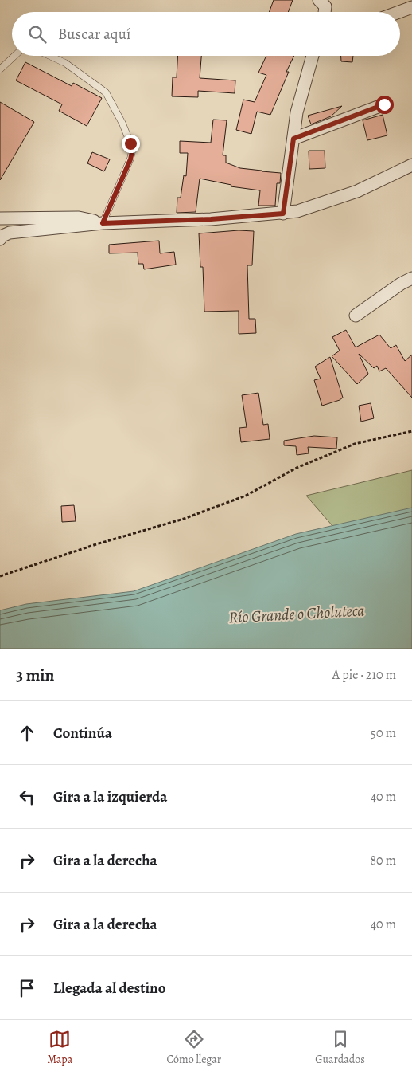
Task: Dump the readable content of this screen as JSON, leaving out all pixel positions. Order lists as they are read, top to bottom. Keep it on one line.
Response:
{"water":["Río Grande o Choluteca"],"page":{"search":"Buscar aquí","heading":["3 min","A pie · 210 m"],"list":[["Continúa","50 m"],["Gira a la izquierda","40 m"],["Gira a la derecha","80 m"],["Gira a la derecha","40 m"],"Llegada al destino"],"nav":["Mapa","Cómo llegar","Guardados"]}}
